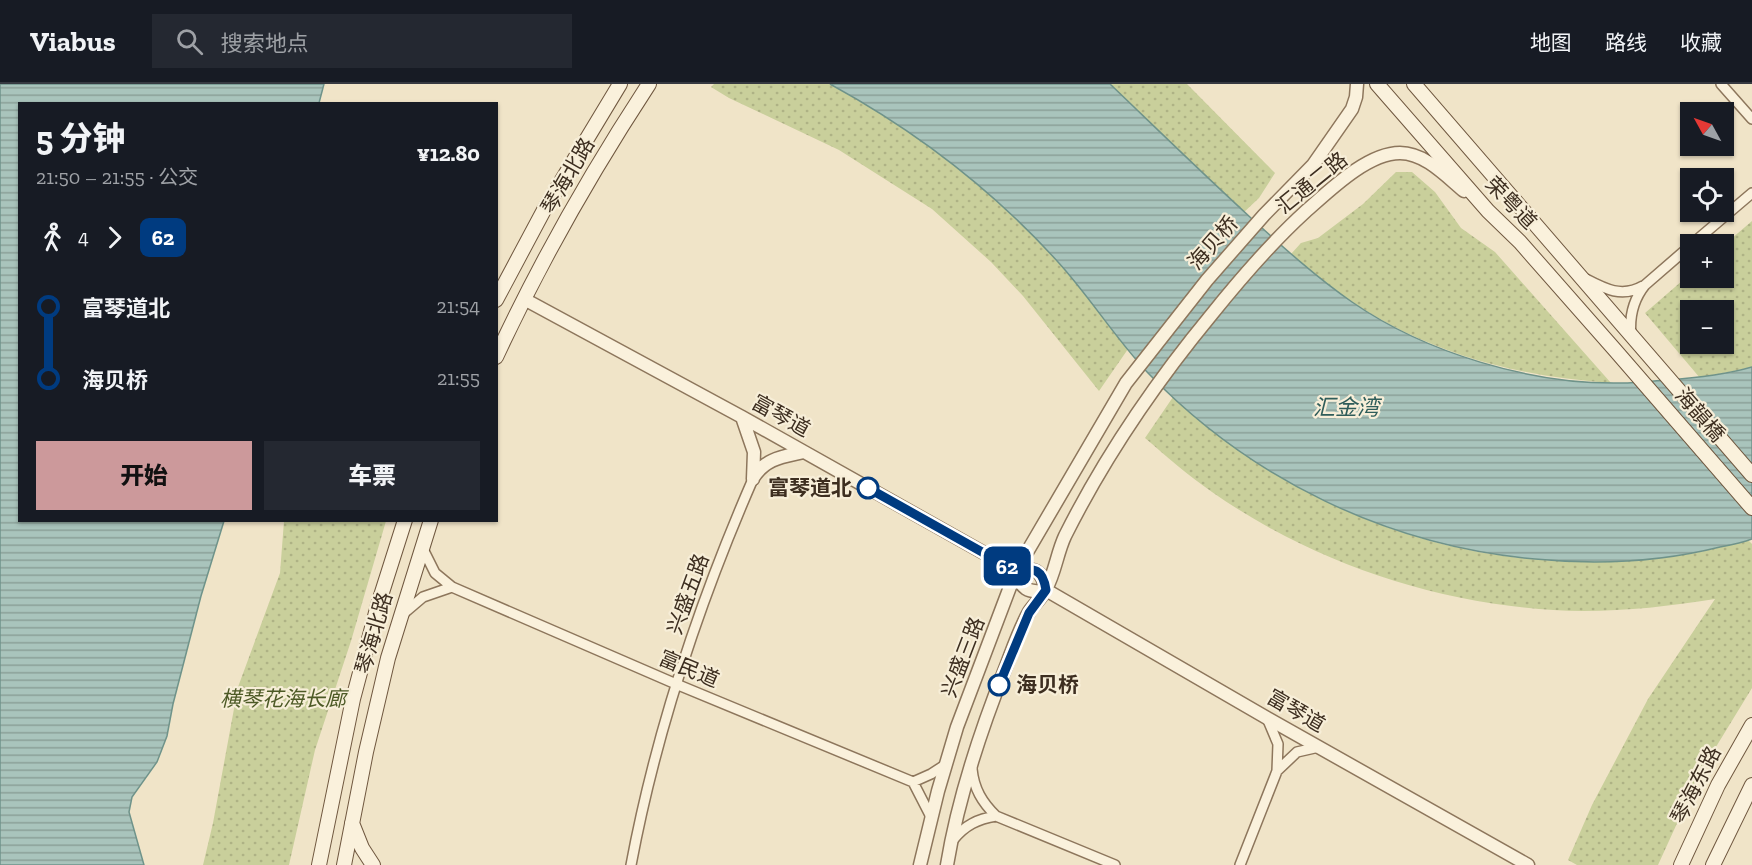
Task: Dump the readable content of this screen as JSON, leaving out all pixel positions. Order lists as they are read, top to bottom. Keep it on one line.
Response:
{"streets":{"main road":["琴海北路","荣粤道","海韻橋","琴海东路"],"street":["汇通二路","海贝桥","富琴道","兴盛五路","兴盛三路","富民道"]},"crossings":[["琴海北路","富琴道"],["汇通二路","荣粤道"],["汇通二路","海贝桥"],["汇通二路","兴盛三路"],["荣粤道","海韻橋"],["海贝桥","兴盛三路"],["富琴道","兴盛三路"],["兴盛五路","富民道"]],"water":["汇金湾"],"parks":["横琴花海长廊"],"places":["富琴道北","海贝桥"],"lines":["bus line 62"],"north":"top left","page":{"header":"Viabus","search":"搜索地点","nav":["地图","路线","收藏"],"on_map":"62","map_buttons":["+","−"],"heading":["5 分钟","21:50 – 21:55 · 公交","¥12.80"],"legs":["4","62"],"list":[{"name":"富琴道北","value":"21:54"},{"name":"海贝桥","value":"21:55"}],"buttons":["开始","车票"]}}
